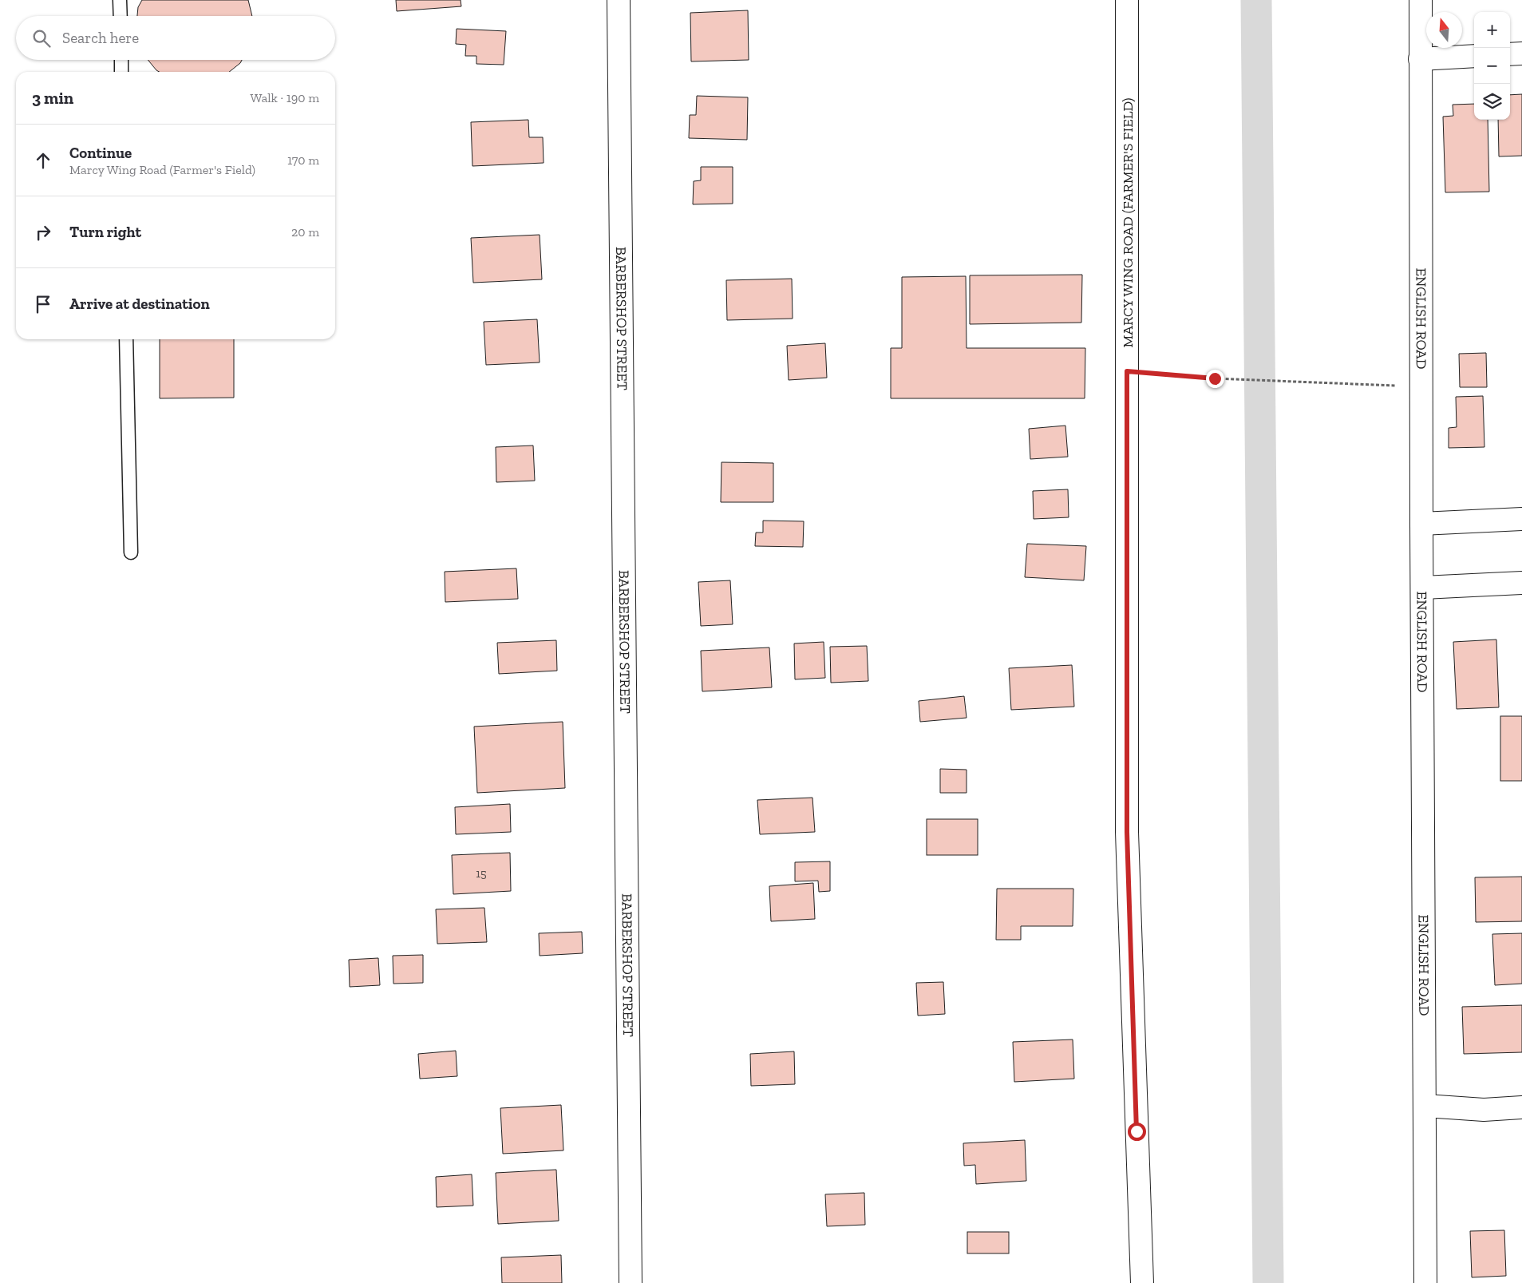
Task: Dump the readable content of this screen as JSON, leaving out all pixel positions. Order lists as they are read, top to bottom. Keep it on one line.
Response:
{"streets":{"street":["MARCY WING ROAD (FARMER'S FIELD)","BARBERSHOP STREET","ENGLISH ROAD"]},"house_numbers":["15"],"north":"top","page":{"map_buttons":["+","−"],"search":"Search here","heading":["3 min","Walk · 190 m"],"list":[["Continue","Marcy Wing Road (Farmer's Field)","170 m"],["Turn right","20 m"],"Arrive at destination"]}}
